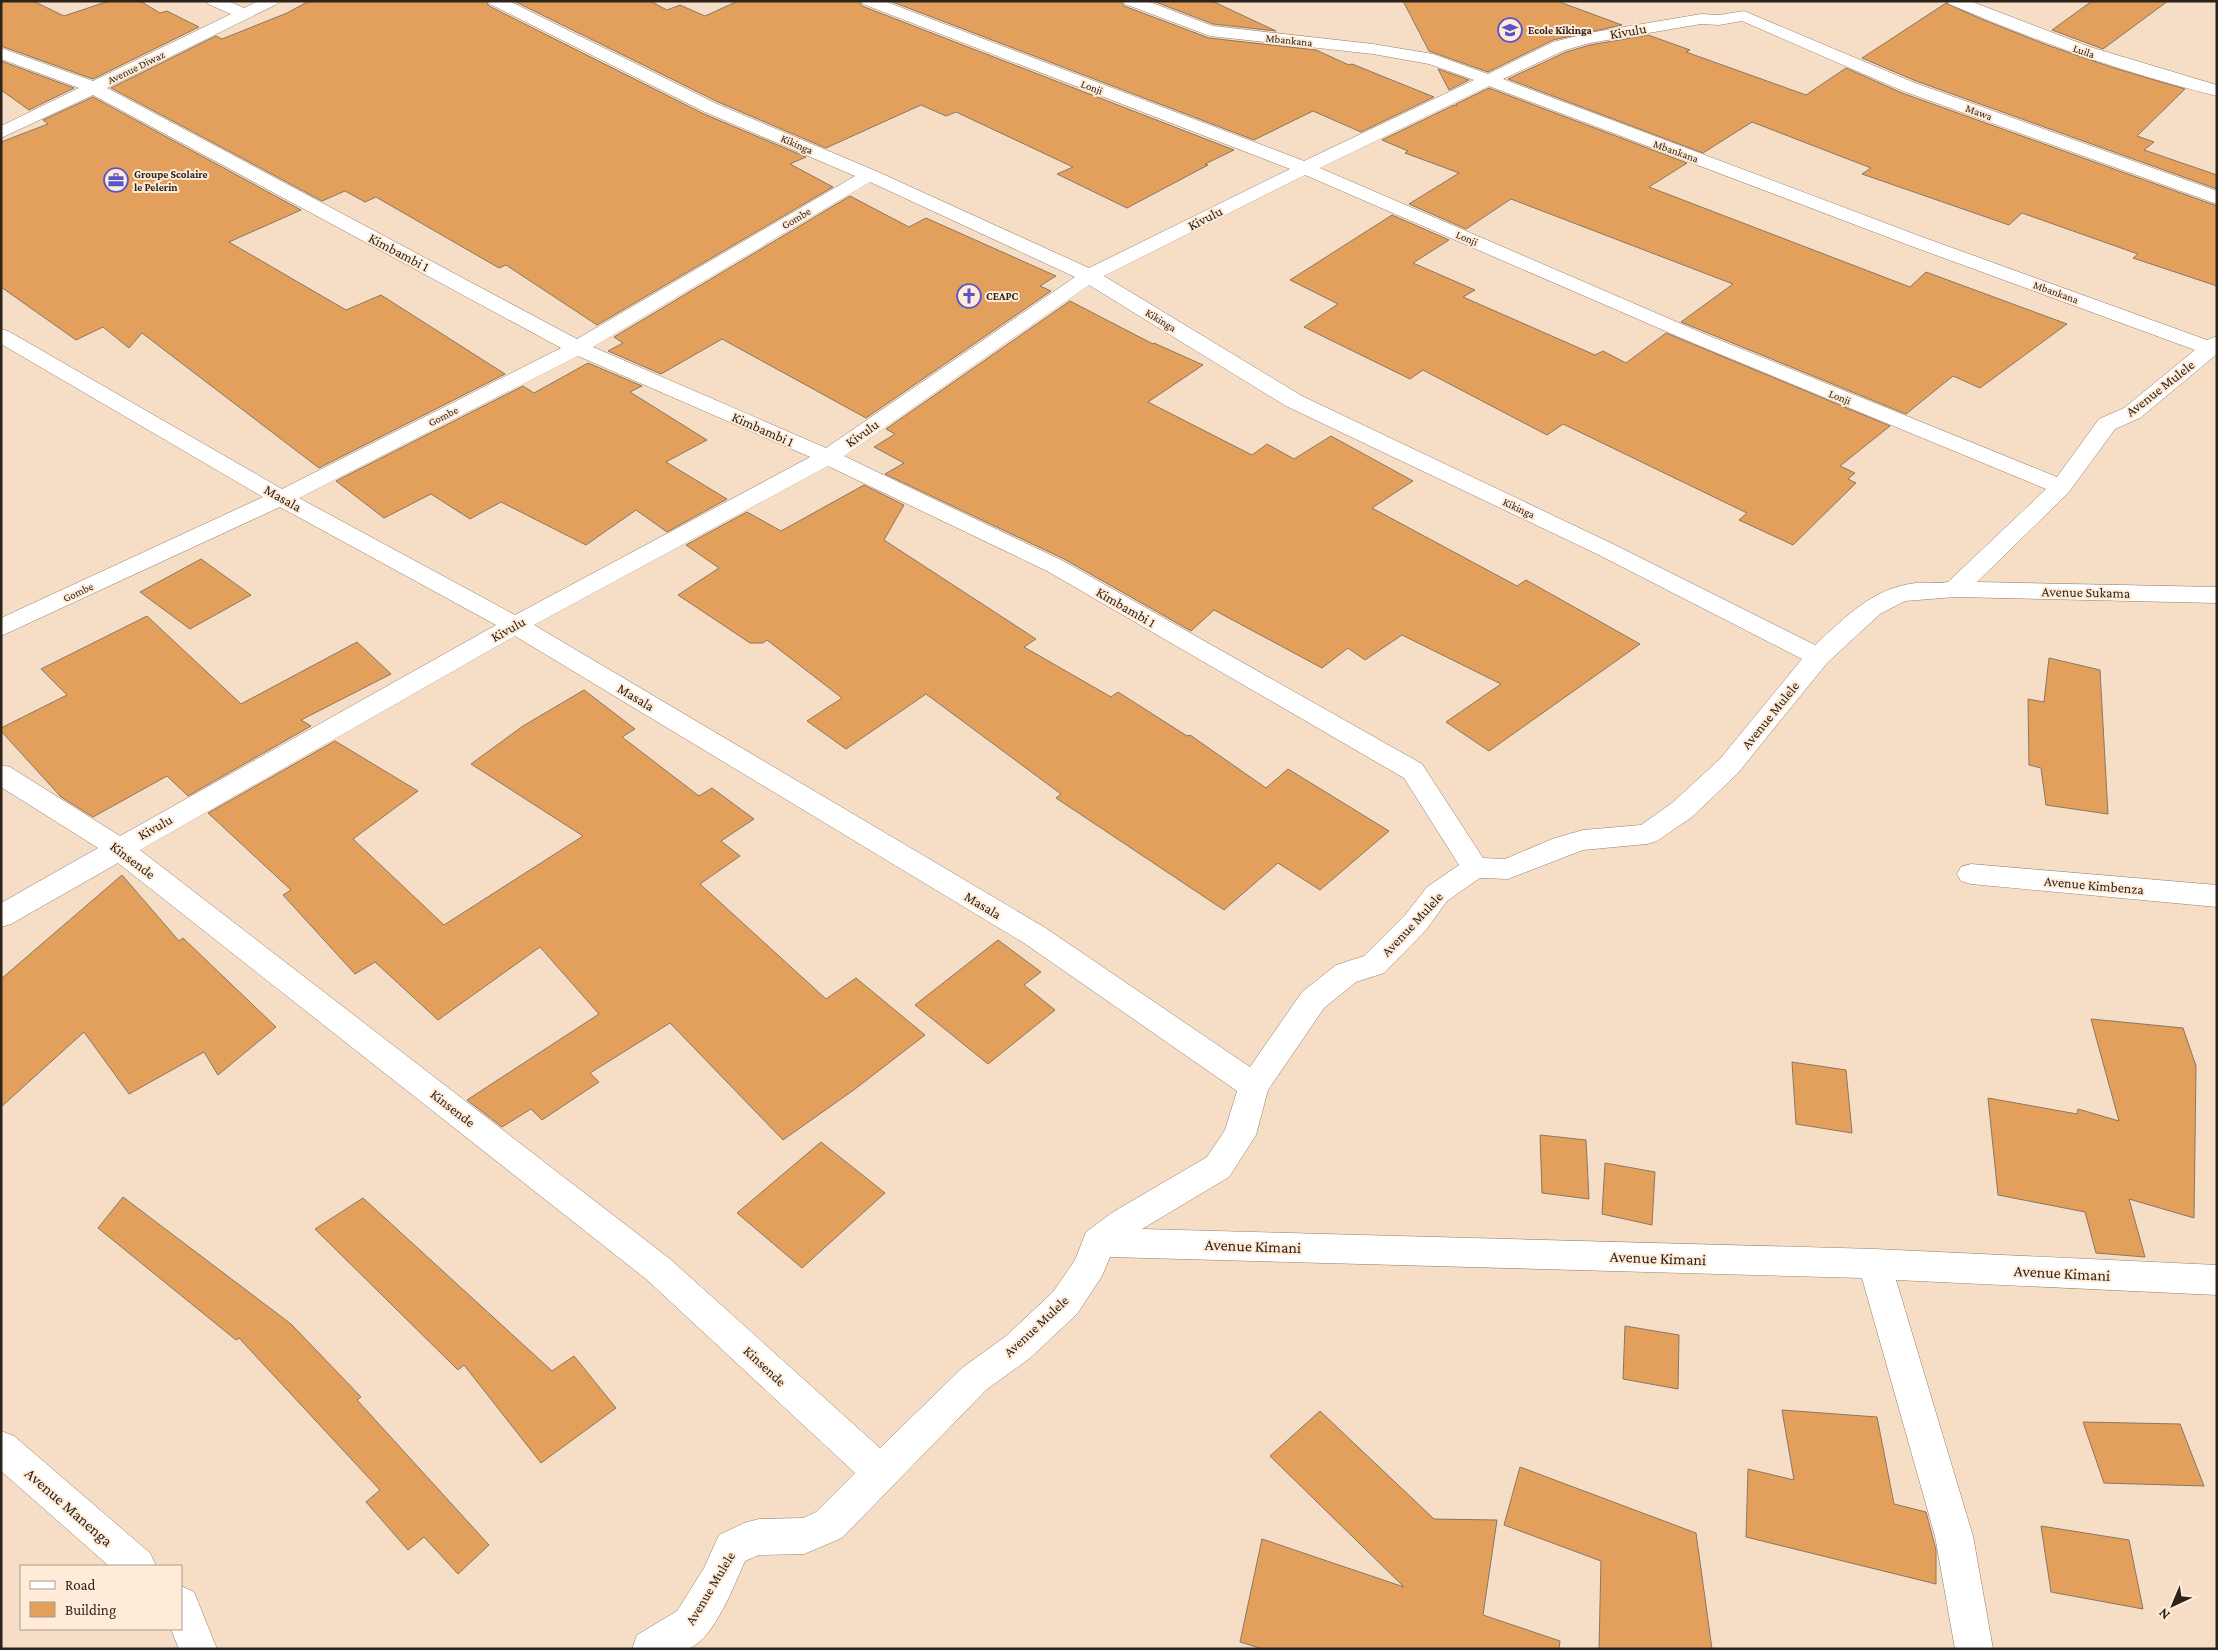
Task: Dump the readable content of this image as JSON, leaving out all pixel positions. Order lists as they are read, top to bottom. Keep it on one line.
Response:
{"streets":{"street":["Kivulu","Mbankana","Luila","Avenue Diwaz","Lonji","Mawa","Kikinga","Gombe","Kimbambi 1","Avenue Mulele","Masala","Avenue Sukama","Kinsende","Avenue Kimbenza","Avenue Kimani","Avenue Manenga"]},"crossings":[["Kivulu","Mbankana"],["Kivulu","Lonji"],["Kivulu","Mawa"],["Kivulu","Kikinga"],["Kivulu","Kimbambi 1"],["Kivulu","Masala"],["Kivulu","Kinsende"],["Mbankana","Avenue Mulele"],["Avenue Diwaz","Kimbambi 1"],["Lonji","Avenue Mulele"],["Kikinga","Gombe"],["Kikinga","Avenue Mulele"],["Gombe","Kimbambi 1"],["Gombe","Masala"],["Kimbambi 1","Avenue Mulele"],["Avenue Mulele","Masala"],["Avenue Mulele","Avenue Sukama"],["Avenue Mulele","Kinsende"],["Avenue Mulele","Avenue Kimani"]],"places":{"school or university":["Ecole Kikinga"],"office":["Groupe Scolaire le Pelerin"],"church":["CEAPC"]},"legend":["Road","Building"],"north":"bottom left"}
